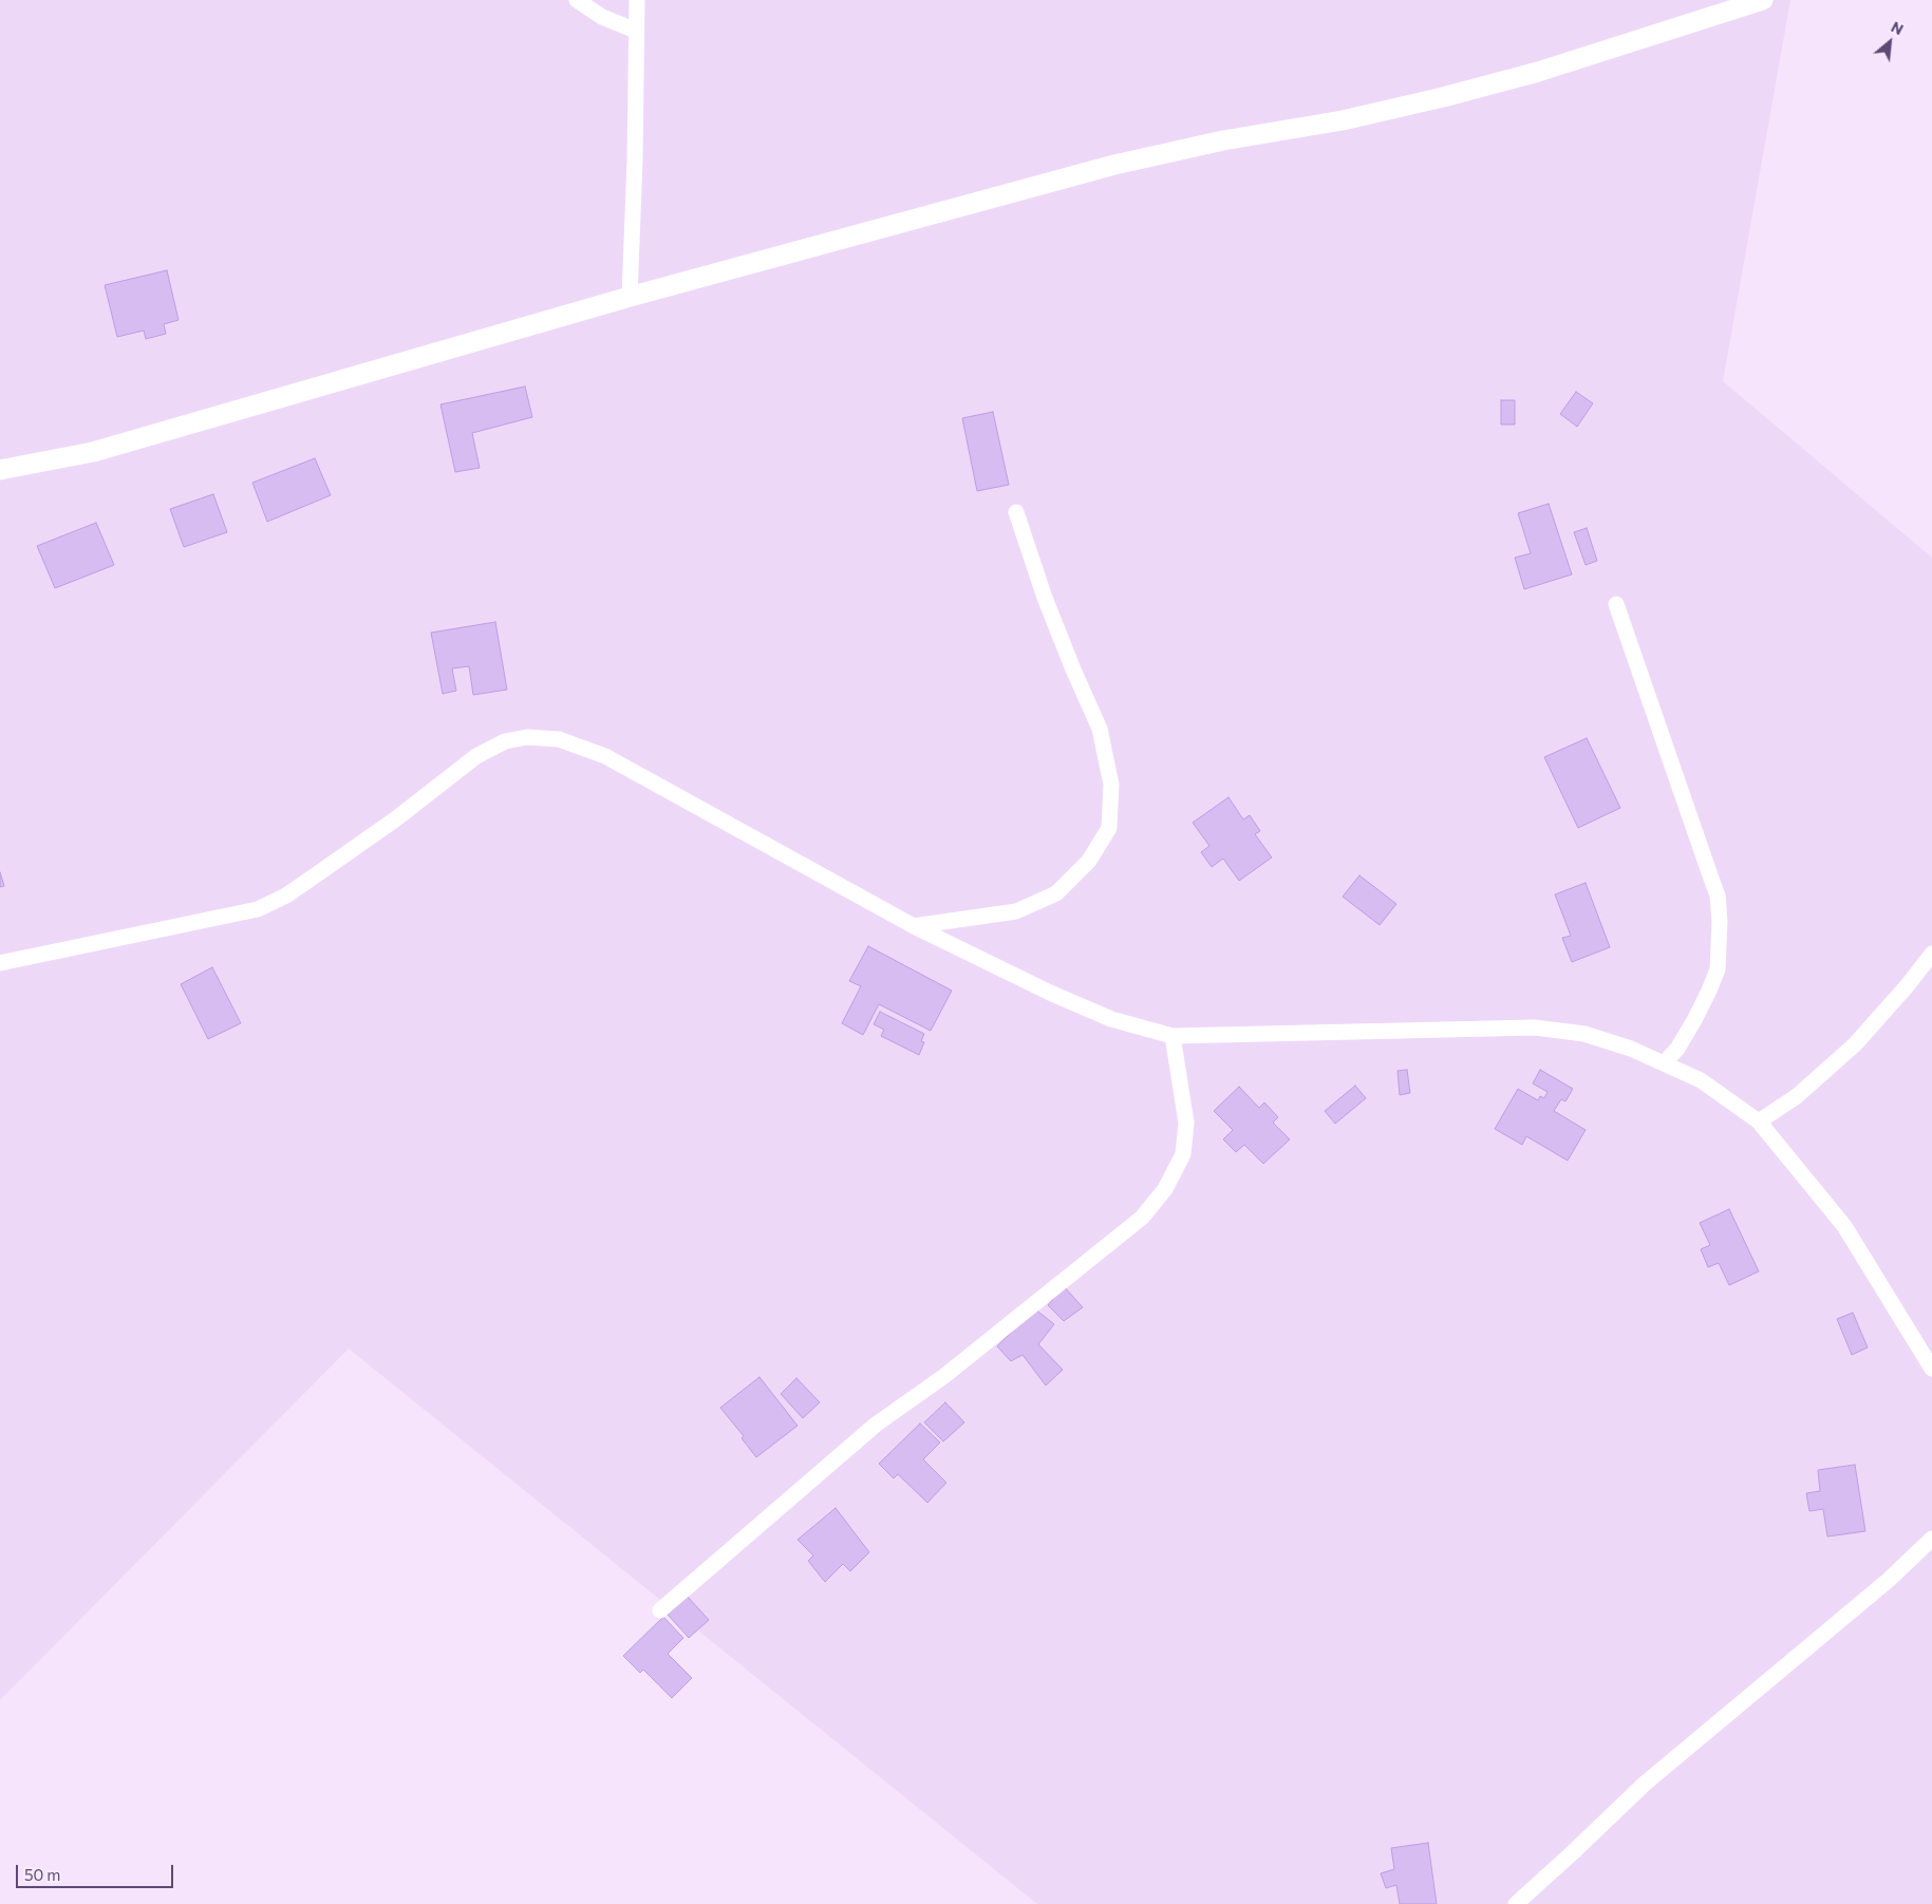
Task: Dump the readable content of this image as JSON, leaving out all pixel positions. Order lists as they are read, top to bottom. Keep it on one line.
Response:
{"scale_bar":"50 m","north":"top right"}
